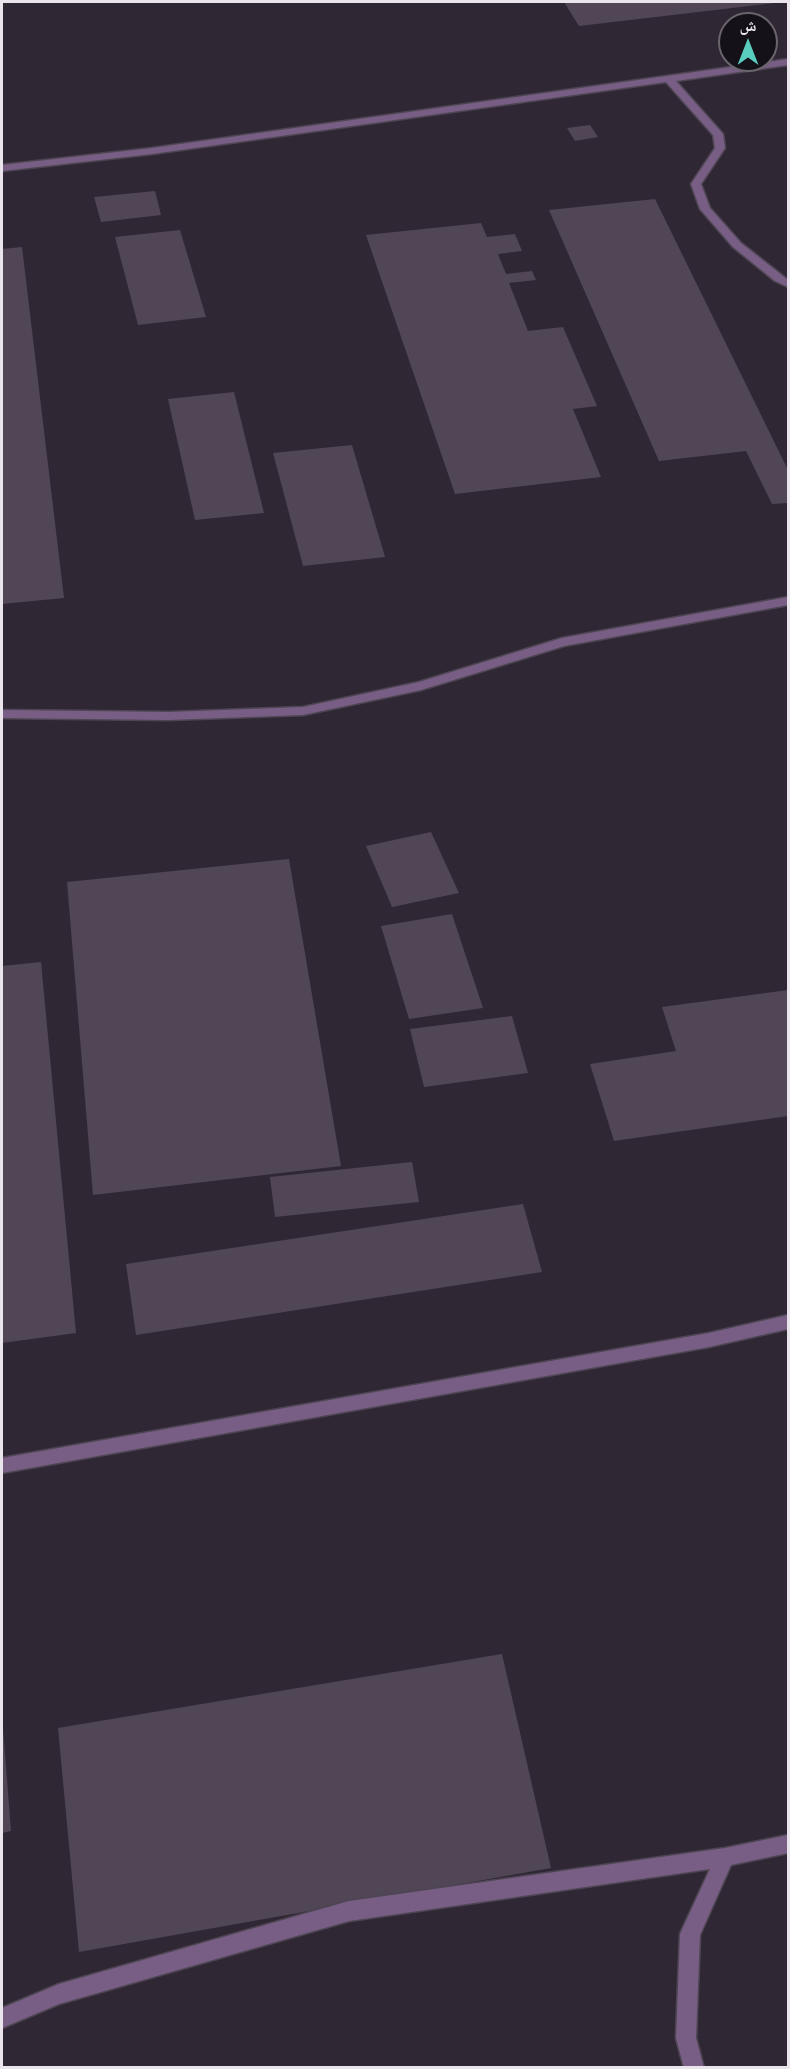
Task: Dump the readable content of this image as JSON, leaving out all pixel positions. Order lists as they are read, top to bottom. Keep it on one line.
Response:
{"north":"top"}
